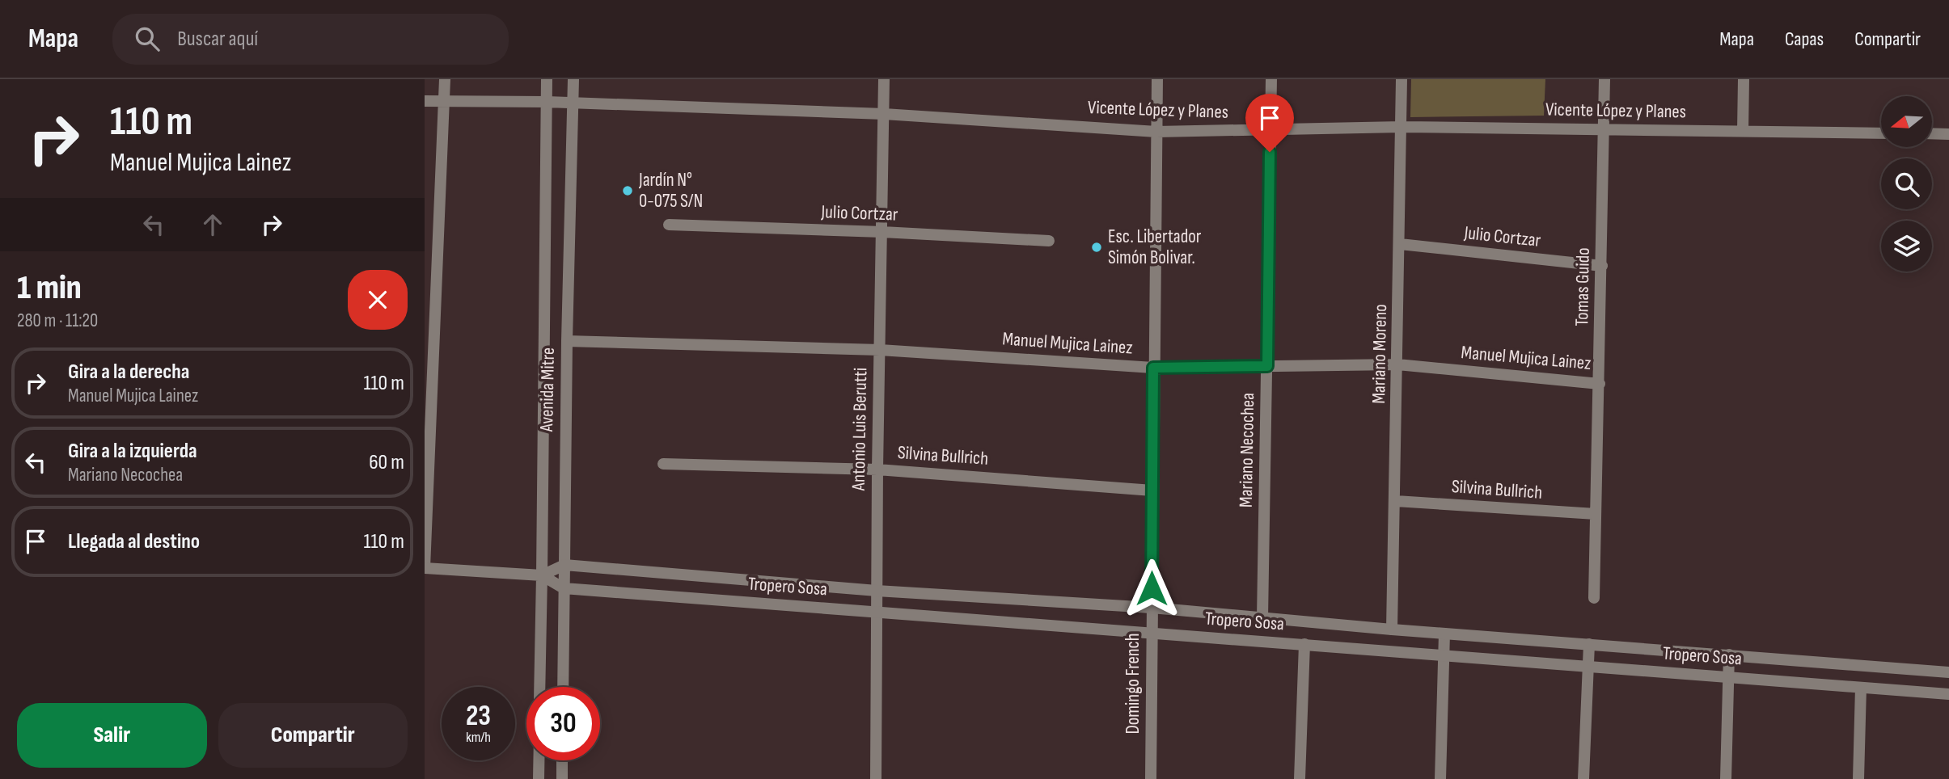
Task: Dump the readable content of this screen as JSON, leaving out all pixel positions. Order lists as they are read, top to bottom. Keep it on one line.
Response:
{"streets":{"street":["Vicente López y Planes","Julio Cortzar","Tomas Guido","Manuel Mujica Lainez","Mariano Moreno","Avenida Mitre","Antonio Luis Berutti","Mariano Necochea","Silvina Bullrich","Tropero Sosa","Domingo French"]},"crossings":[["Vicente López y Planes","Tomas Guido"],["Vicente López y Planes","Mariano Moreno"],["Vicente López y Planes","Avenida Mitre"],["Vicente López y Planes","Antonio Luis Berutti"],["Vicente López y Planes","Mariano Necochea"],["Vicente López y Planes","Domingo French"],["Julio Cortzar","Tomas Guido"],["Julio Cortzar","Mariano Moreno"],["Julio Cortzar","Antonio Luis Berutti"],["Tomas Guido","Manuel Mujica Lainez"],["Tomas Guido","Silvina Bullrich"],["Manuel Mujica Lainez","Mariano Moreno"],["Manuel Mujica Lainez","Avenida Mitre"],["Manuel Mujica Lainez","Antonio Luis Berutti"],["Manuel Mujica Lainez","Mariano Necochea"],["Manuel Mujica Lainez","Domingo French"],["Mariano Moreno","Silvina Bullrich"],["Mariano Moreno","Tropero Sosa"],["Avenida Mitre","Tropero Sosa"],["Antonio Luis Berutti","Silvina Bullrich"],["Antonio Luis Berutti","Tropero Sosa"],["Mariano Necochea","Tropero Sosa"],["Silvina Bullrich","Domingo French"],["Tropero Sosa","Domingo French"]],"places":["Jardín N° 0-075 S/N","Esc. Libertador Simón Bolivar."],"north":"left","page":{"header":"Mapa","search":"Buscar aquí","nav":["Mapa","Capas","Compartir"],"turn":["110 m","Manuel Mujica Lainez"],"heading":["1 min","280 m · 11:20"],"list":[{"name":"Gira a la derecha","note":"Manuel Mujica Lainez","value":"110 m"},{"name":"Gira a la izquierda","note":"Mariano Necochea","value":"60 m"},{"name":"Llegada al destino","value":"110 m"}],"speed":"23 km/h","limit":"30","buttons":["Salir","Compartir"]}}
